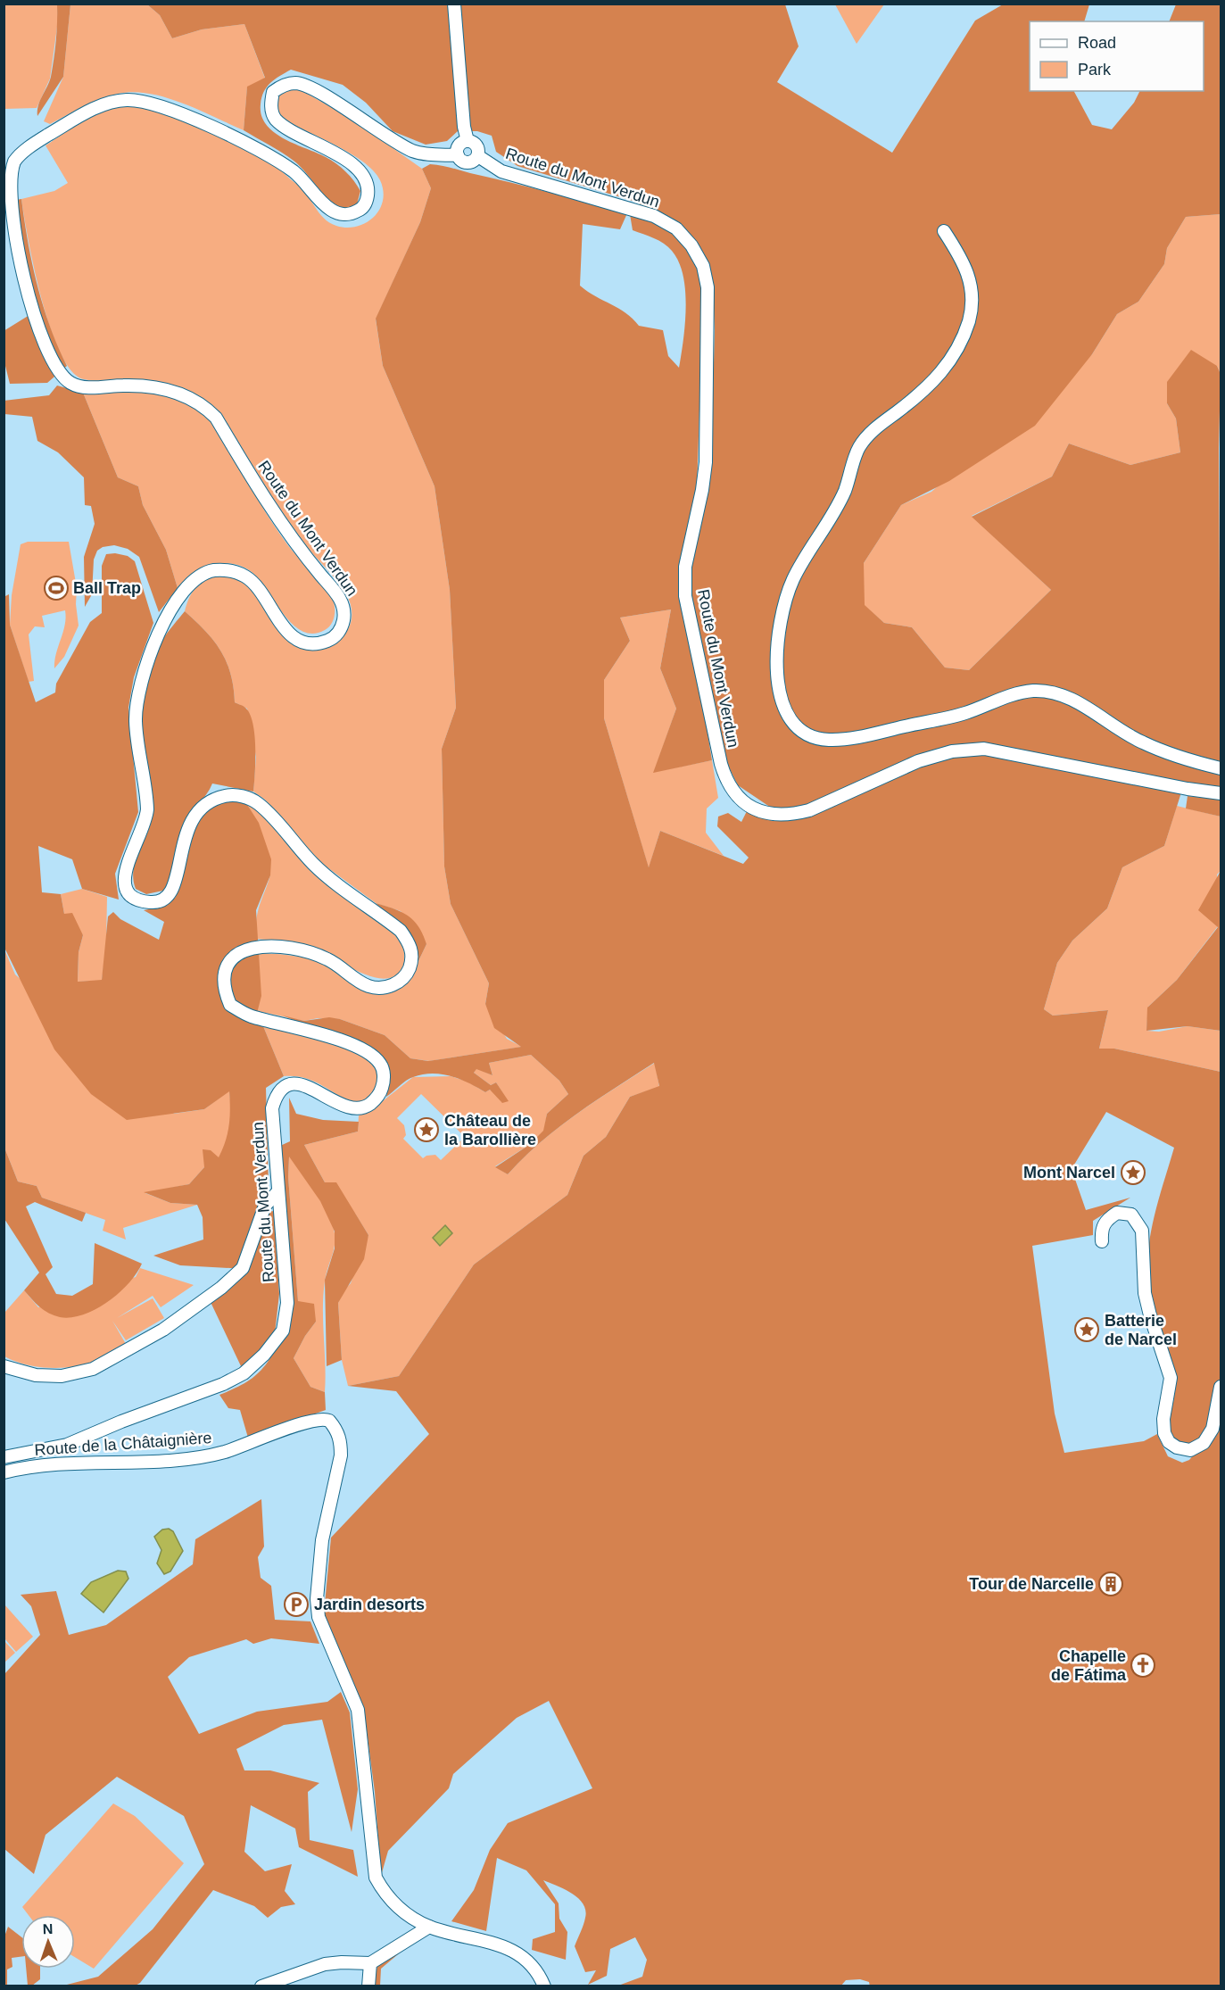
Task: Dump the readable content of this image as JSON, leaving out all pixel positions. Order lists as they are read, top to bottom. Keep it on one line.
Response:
{"streets":{"street":["Route du Mont Verdun","Route de la Châtaignière"]},"places":{"sports":["Ball Trap"],"place":["Château de la Barollière","Mont Narcel","Batterie de Narcel"],"building":["Tour de Narcelle"],"parking":["Jardin desorts"],"church":["Chapelle de Fátima"]},"legend":["Road","Park"],"north":"top"}
